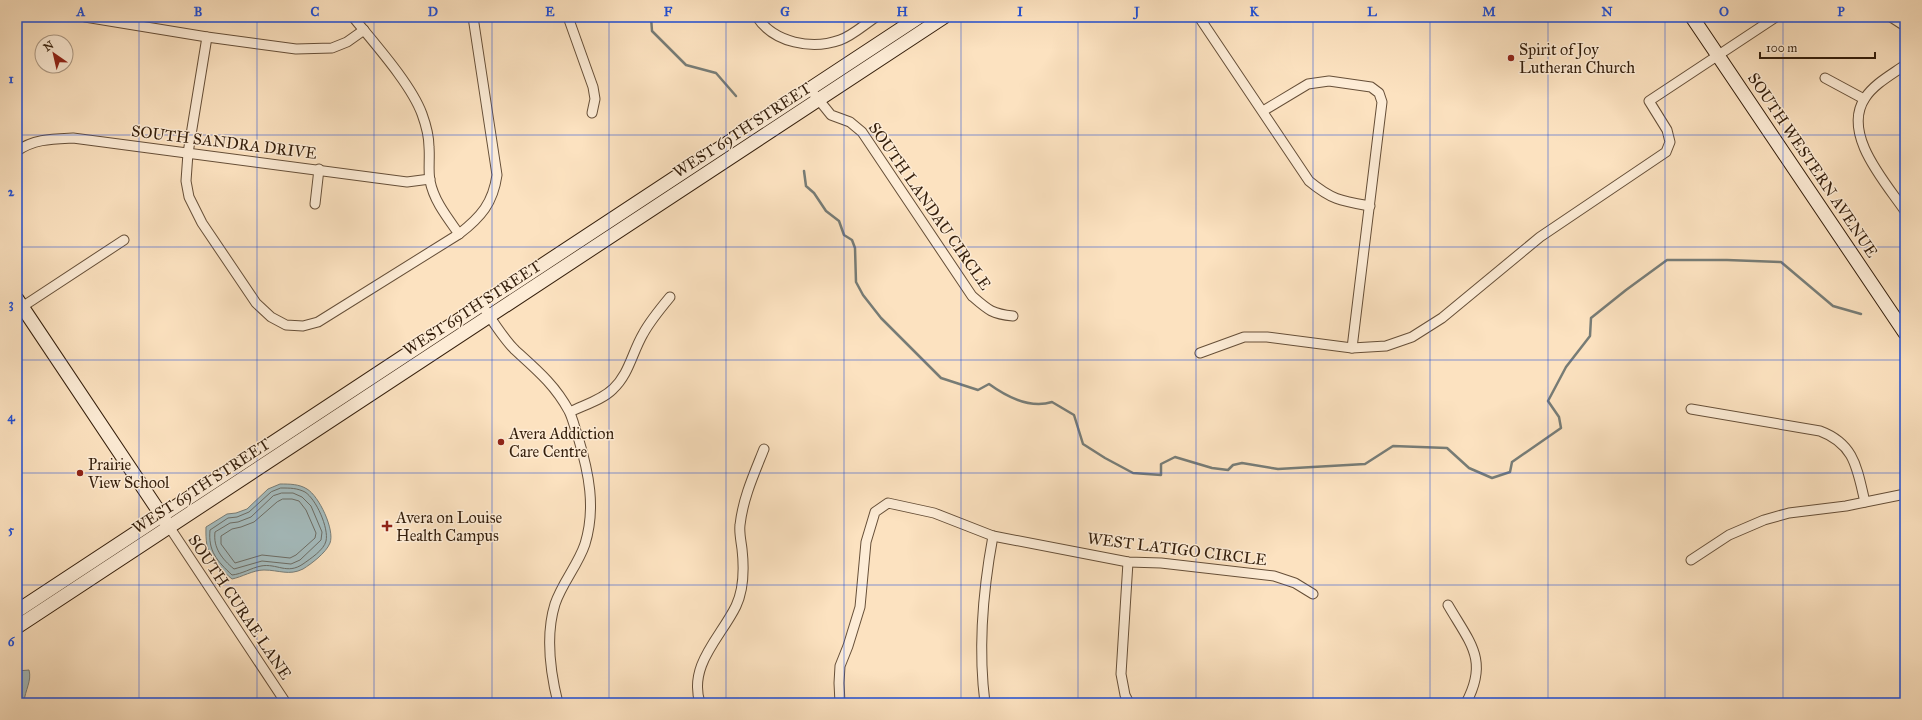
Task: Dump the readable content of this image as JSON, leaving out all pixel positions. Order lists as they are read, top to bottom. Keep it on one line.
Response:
{"streets":{"main road":["WEST 69TH STREET","SOUTH WESTERN AVENUE"],"street":["SOUTH SANDRA DRIVE","SOUTH LANDAU CIRCLE","WEST LATIGO CIRCLE","SOUTH CURAE LANE"]},"crossings":[["WEST 69TH STREET","SOUTH LANDAU CIRCLE"],["WEST 69TH STREET","SOUTH CURAE LANE"]],"places":{"other":["Spirit of Joy Lutheran Church","Avera Addiction Care Centre","Prairie View School"],"health":["Avera on Louise Health Campus"]},"scale_bar":"100 m","north":"top left","grid":{"columns":["A","B","C","D","E","F","G","H","I","J","K","L","M","N","O","P"],"rows":["1","2","3","4","5","6"]}}
